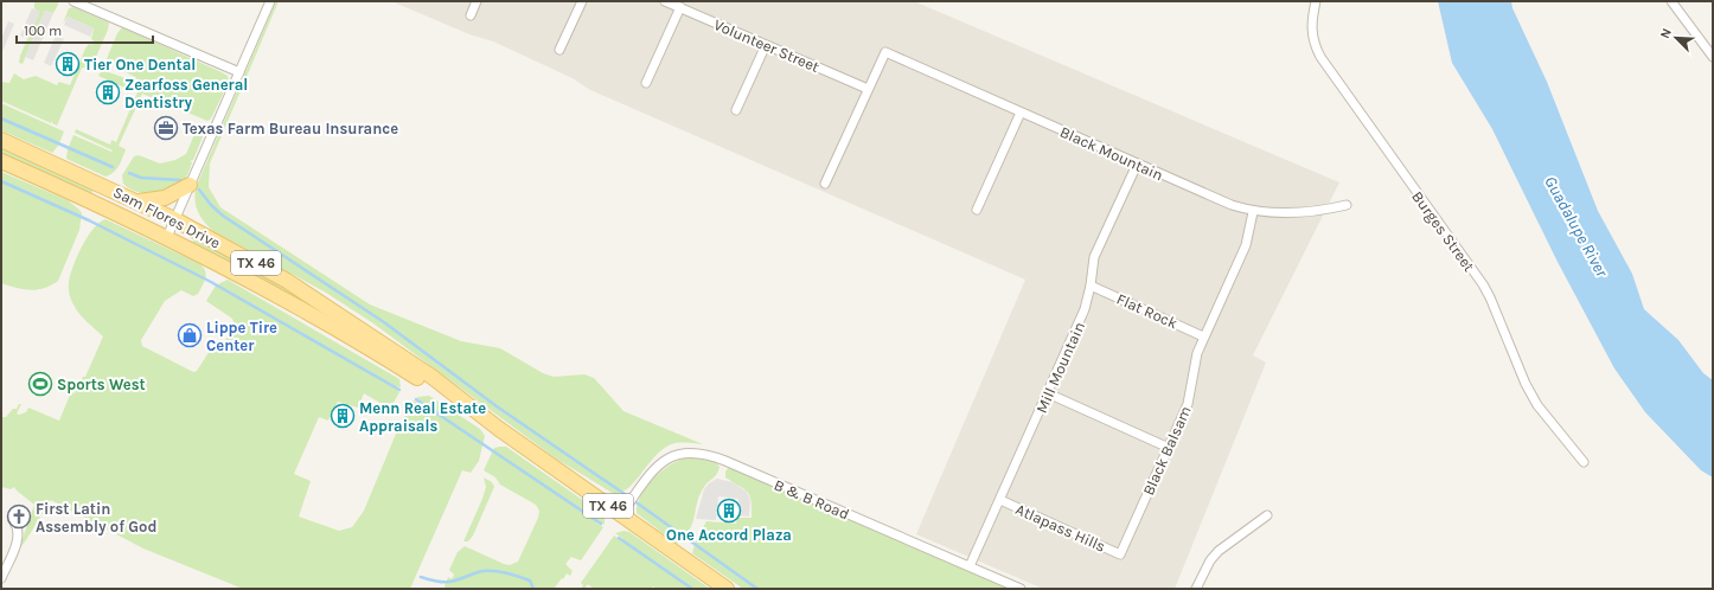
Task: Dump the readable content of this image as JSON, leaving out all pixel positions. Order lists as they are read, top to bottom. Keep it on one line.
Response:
{"streets":{"main road":["Sam Flores Drive","TX 46"],"street":["Volunteer Street","Black Mountain","Burges Street","Flat Rock","Mill Mountain","Black Balsam","B & B Road","Atlapass Hills"]},"crossings":[["Volunteer Street","Black Mountain"],["Black Mountain","Mill Mountain"],["Black Mountain","Black Balsam"],["Sam Flores Drive","B & B Road"],["Flat Rock","Mill Mountain"],["Flat Rock","Black Balsam"],["Mill Mountain","B & B Road"],["Mill Mountain","Atlapass Hills"],["Black Balsam","Atlapass Hills"]],"water":["Guadalupe River"],"places":{"building":["Tier One Dental","Zearfoss General Dentistry","Menn Real Estate Appraisals","One Accord Plaza"],"office":["Texas Farm Bureau Insurance"],"shop":["Lippe Tire Center"],"sports":["Sports West"],"church":["First Latin Assembly of God"]},"scale_bar":"100 m","north":"top left"}
